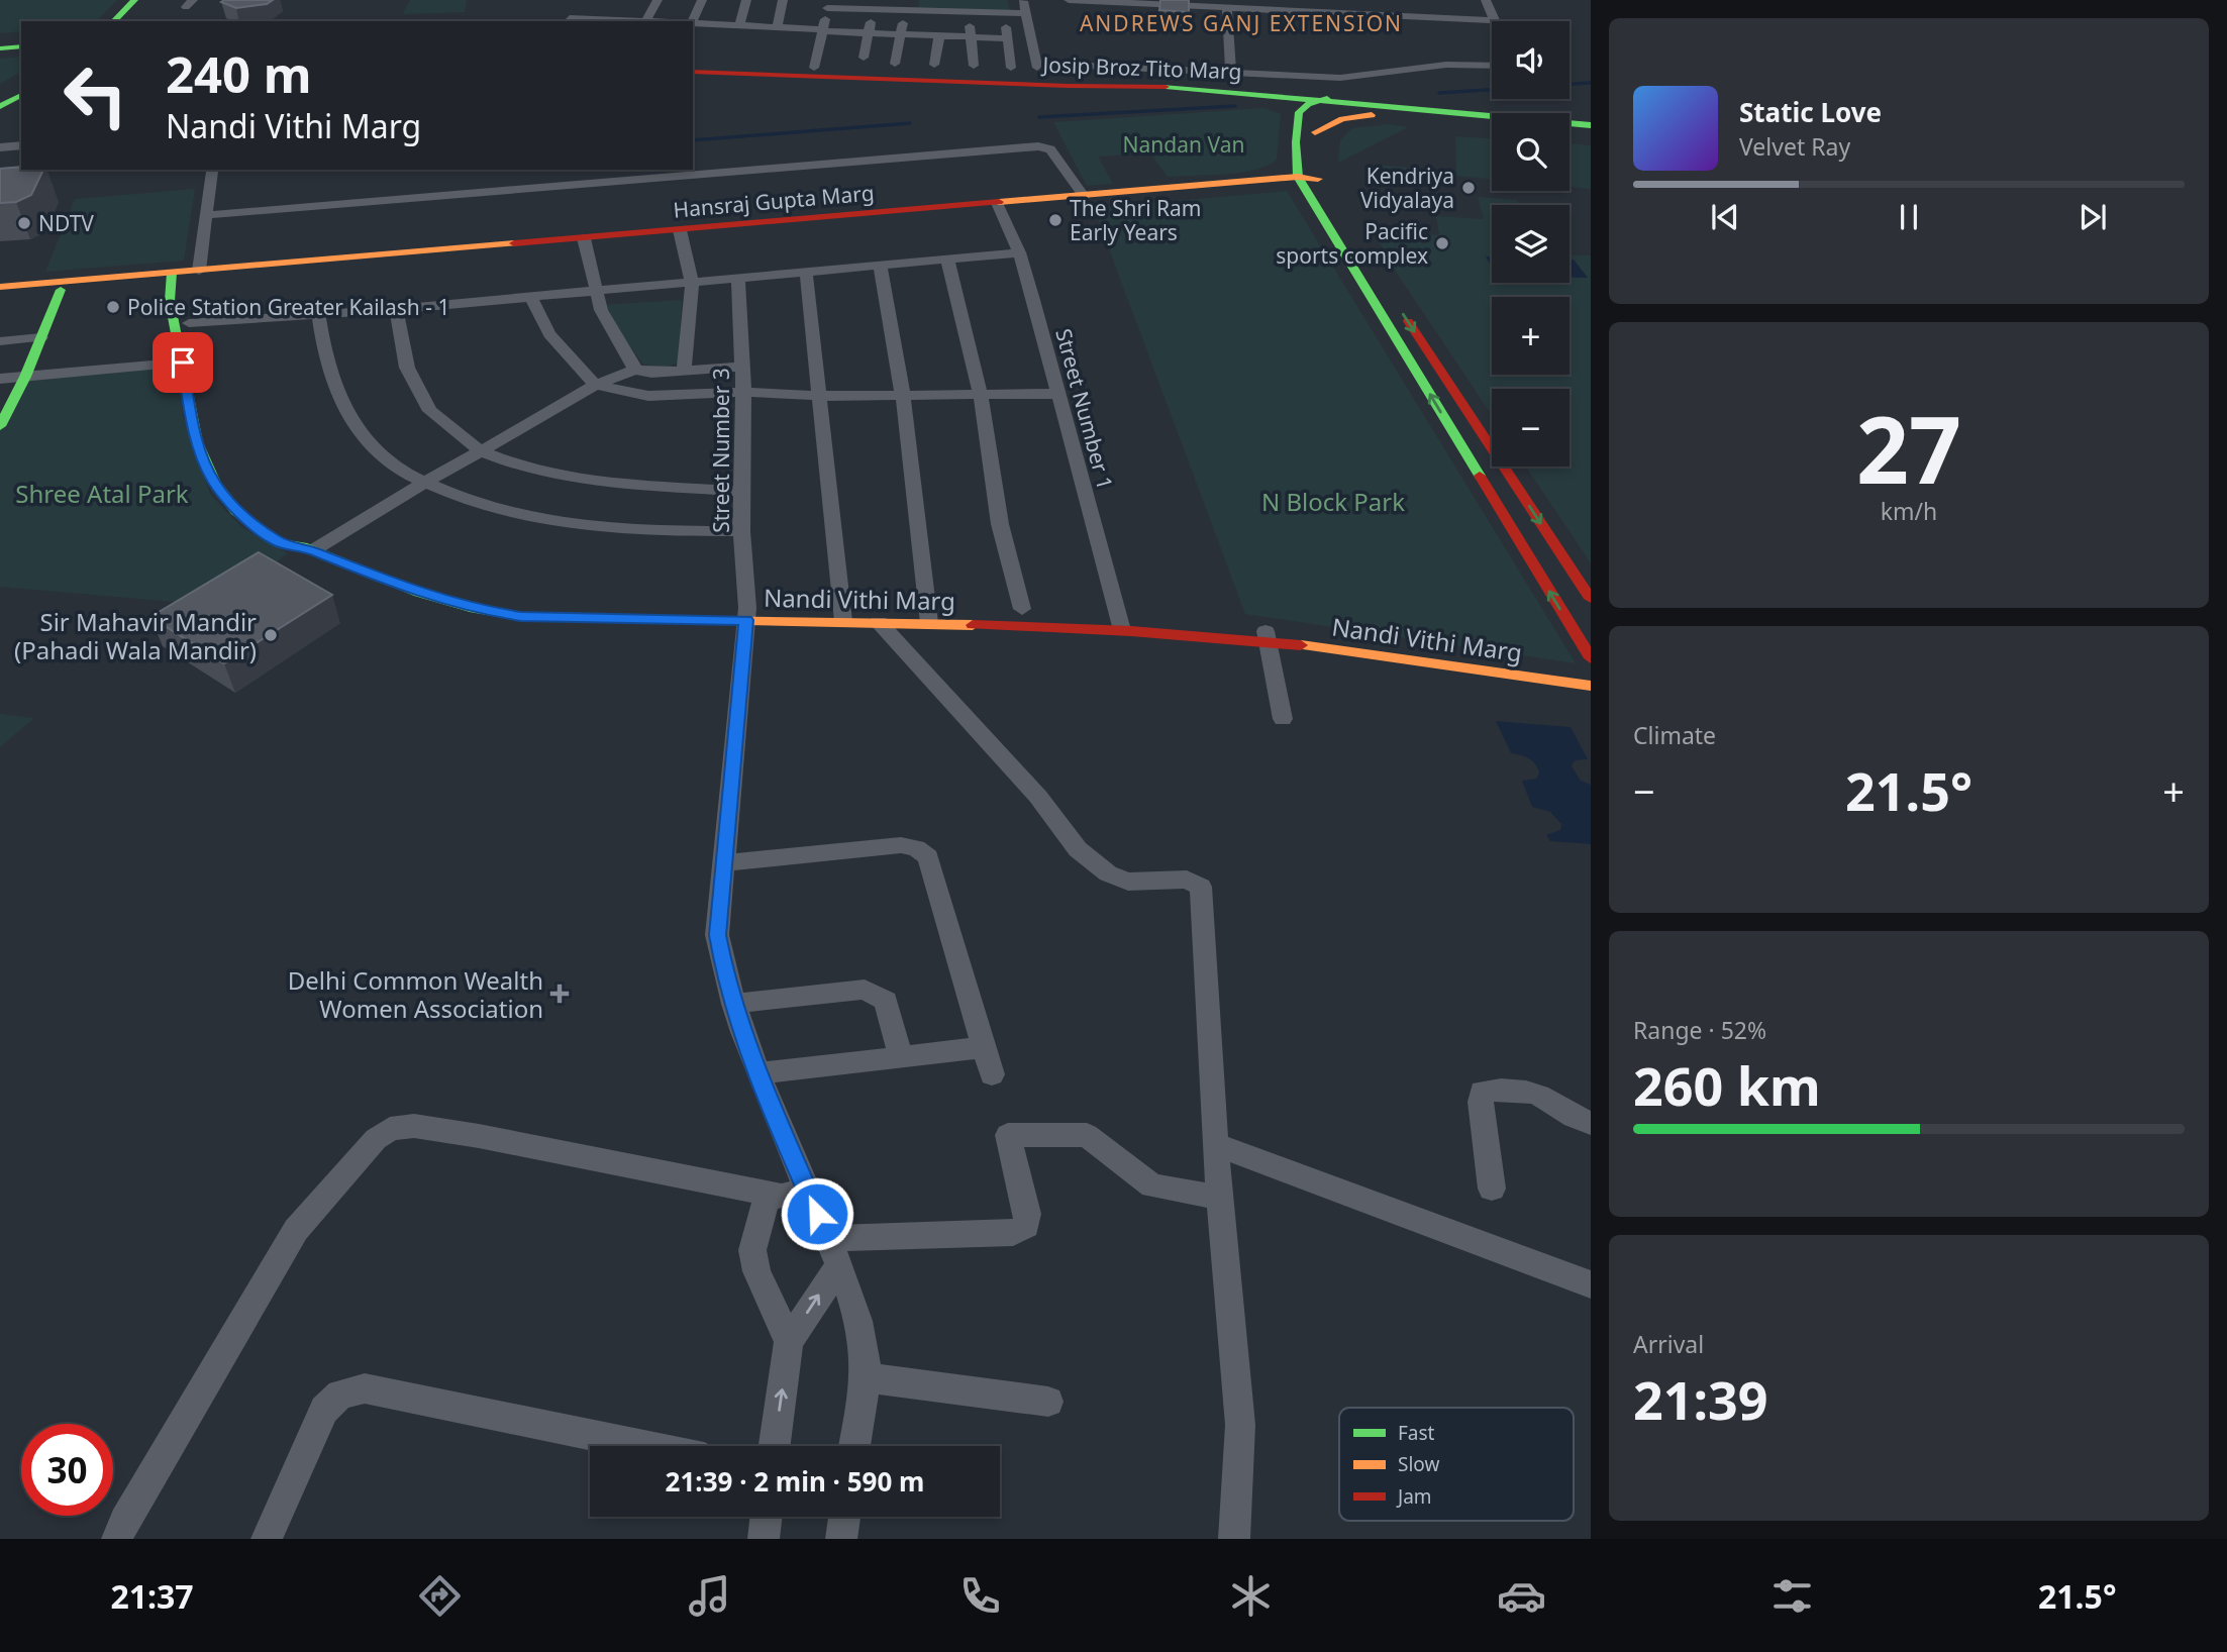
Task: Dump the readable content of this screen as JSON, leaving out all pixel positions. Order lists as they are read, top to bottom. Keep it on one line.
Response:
{"streets":{"main road":["Josip Broz Tito Marg","Hansraj Gupta Marg","Nandi Vithi Marg"],"street":["Street Number 1","Street Number 3"]},"crossings":[["Hansraj Gupta Marg","Street Number 1"],["Hansraj Gupta Marg","Nandi Vithi Marg"],["Street Number 1","Nandi Vithi Marg"],["Street Number 3","Nandi Vithi Marg"]],"districts":["ANDREWS GANJ EXTENSION"],"parks":["Nandan Van","Shree Atal Park","N Block Park"],"places":{"other":["Kendriya Vidyalaya","The Shri Ram Early Years","NDTV","Pacific sports complex","Police Station Greater Kailash - 1","Sir Mahavir Mandir (Pahadi Wala Mandir)"],"health":["Delhi Common Wealth Women Association"]},"legend":["Fast","Slow","Jam"],"page":{"map_buttons":["+","−"],"turn":["240 m","Nandi Vithi Marg"],"song":["Static Love","Velvet Ray"],"tile":[["27","km/h"],"Climate",["Range · 52%","260 km"],["Arrival","21:39"]],"heat":["−","21.5°","+"],"limit":"30","trip":"21:39 · 2 min · 590 m","tabs":["21:37","21.5°"]}}
